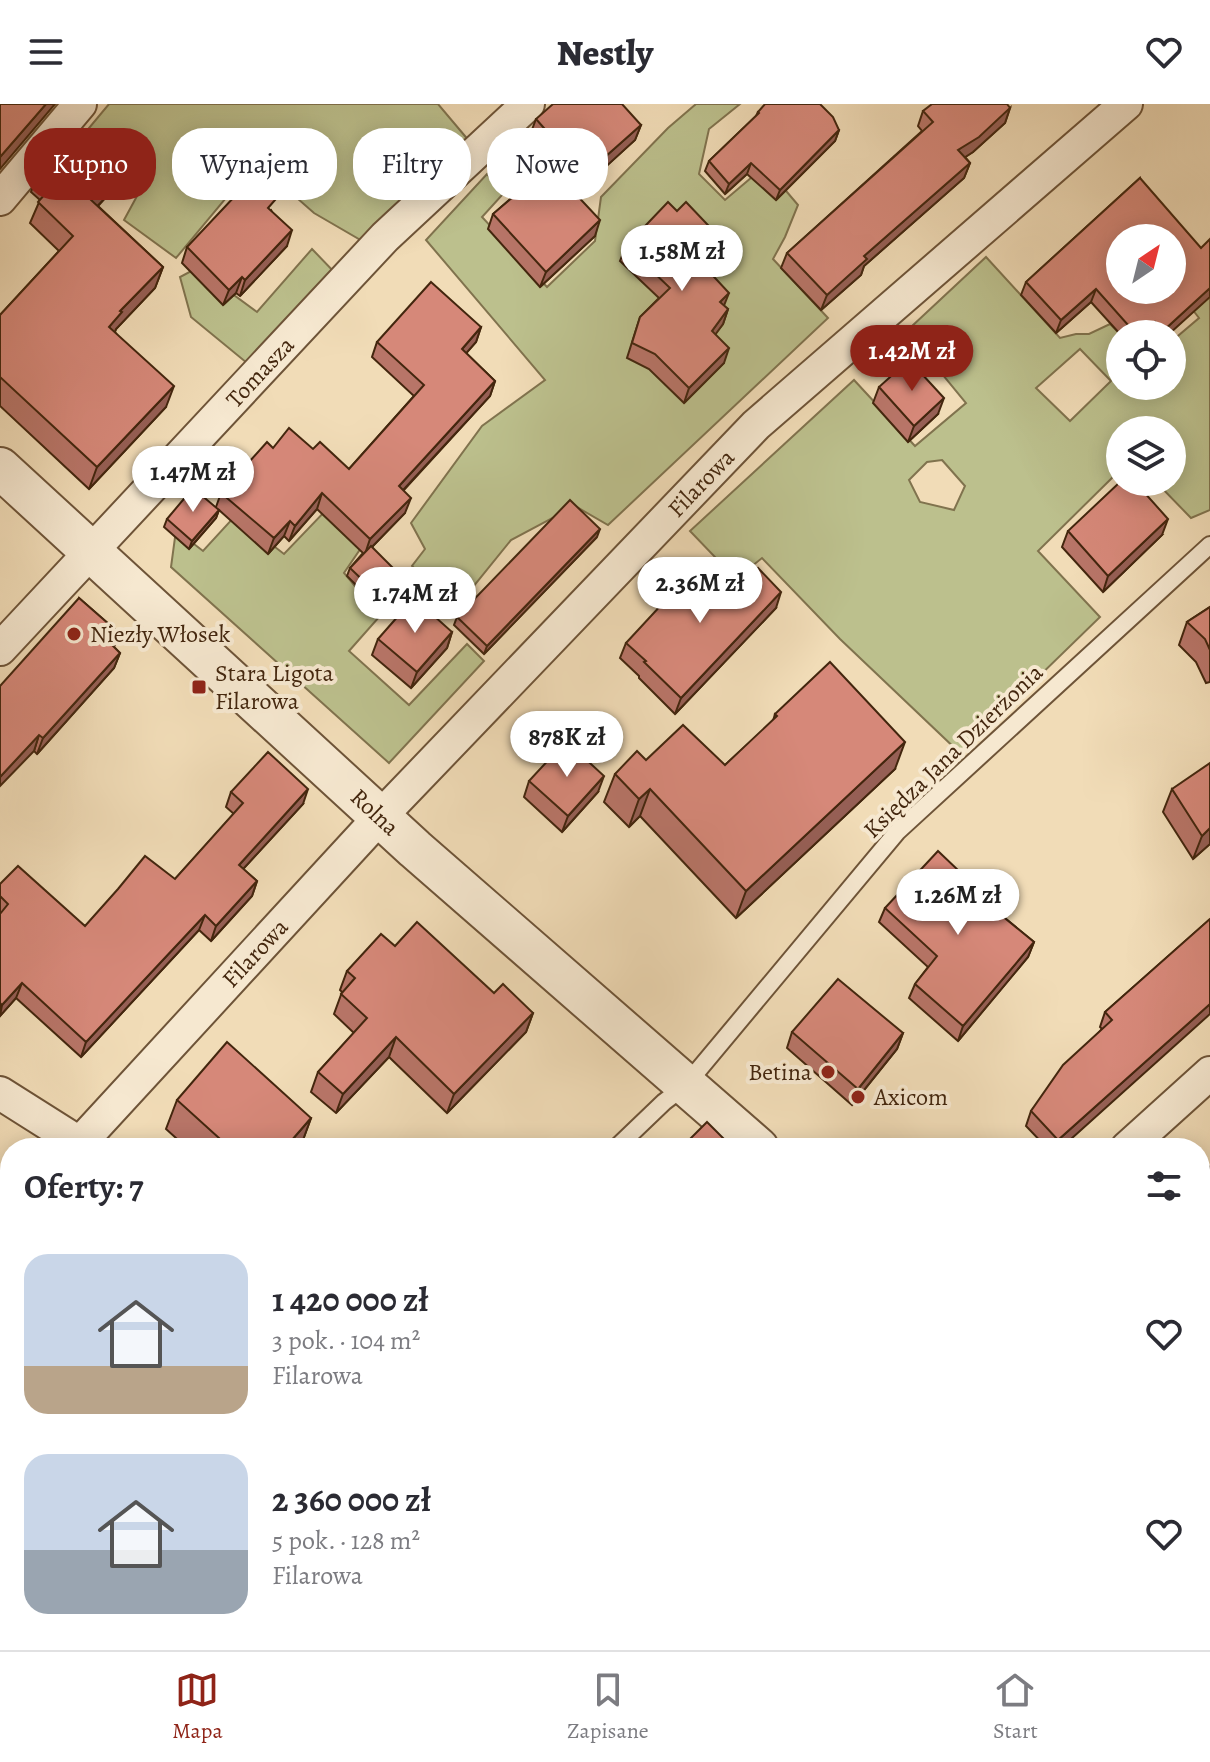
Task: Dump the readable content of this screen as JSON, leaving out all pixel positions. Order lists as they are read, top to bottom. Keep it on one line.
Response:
{"streets":{"street":["Tomasza","Filarowa","Rolna"],"lane":["Księdza Jana Dzierżonia"]},"crossings":[["Tomasza","Rolna"],["Filarowa","Rolna"],["Księdza Jana Dzierżonia","Rolna"]],"places":{"other":["Niezły Włosek","Betina","Axicom"],"transit":["Stara Ligota Filarowa"]},"north":"top right","page":{"header":"Nestly","chip":["Kupno","Wynajem","Filtry","Nowe"],"price":["1.58M zł","1.42M zł","1.47M zł","2.36M zł","1.74M zł","878K zł","1.26M zł"],"heading":"Oferty: 7","list":[{"name":"1 420 000 zł","note":"3 pok. · 104 m² · Filarowa"},{"name":"2 360 000 zł","note":"5 pok. · 128 m² · Filarowa"}],"tabs":["Mapa","Zapisane","Start"]}}
